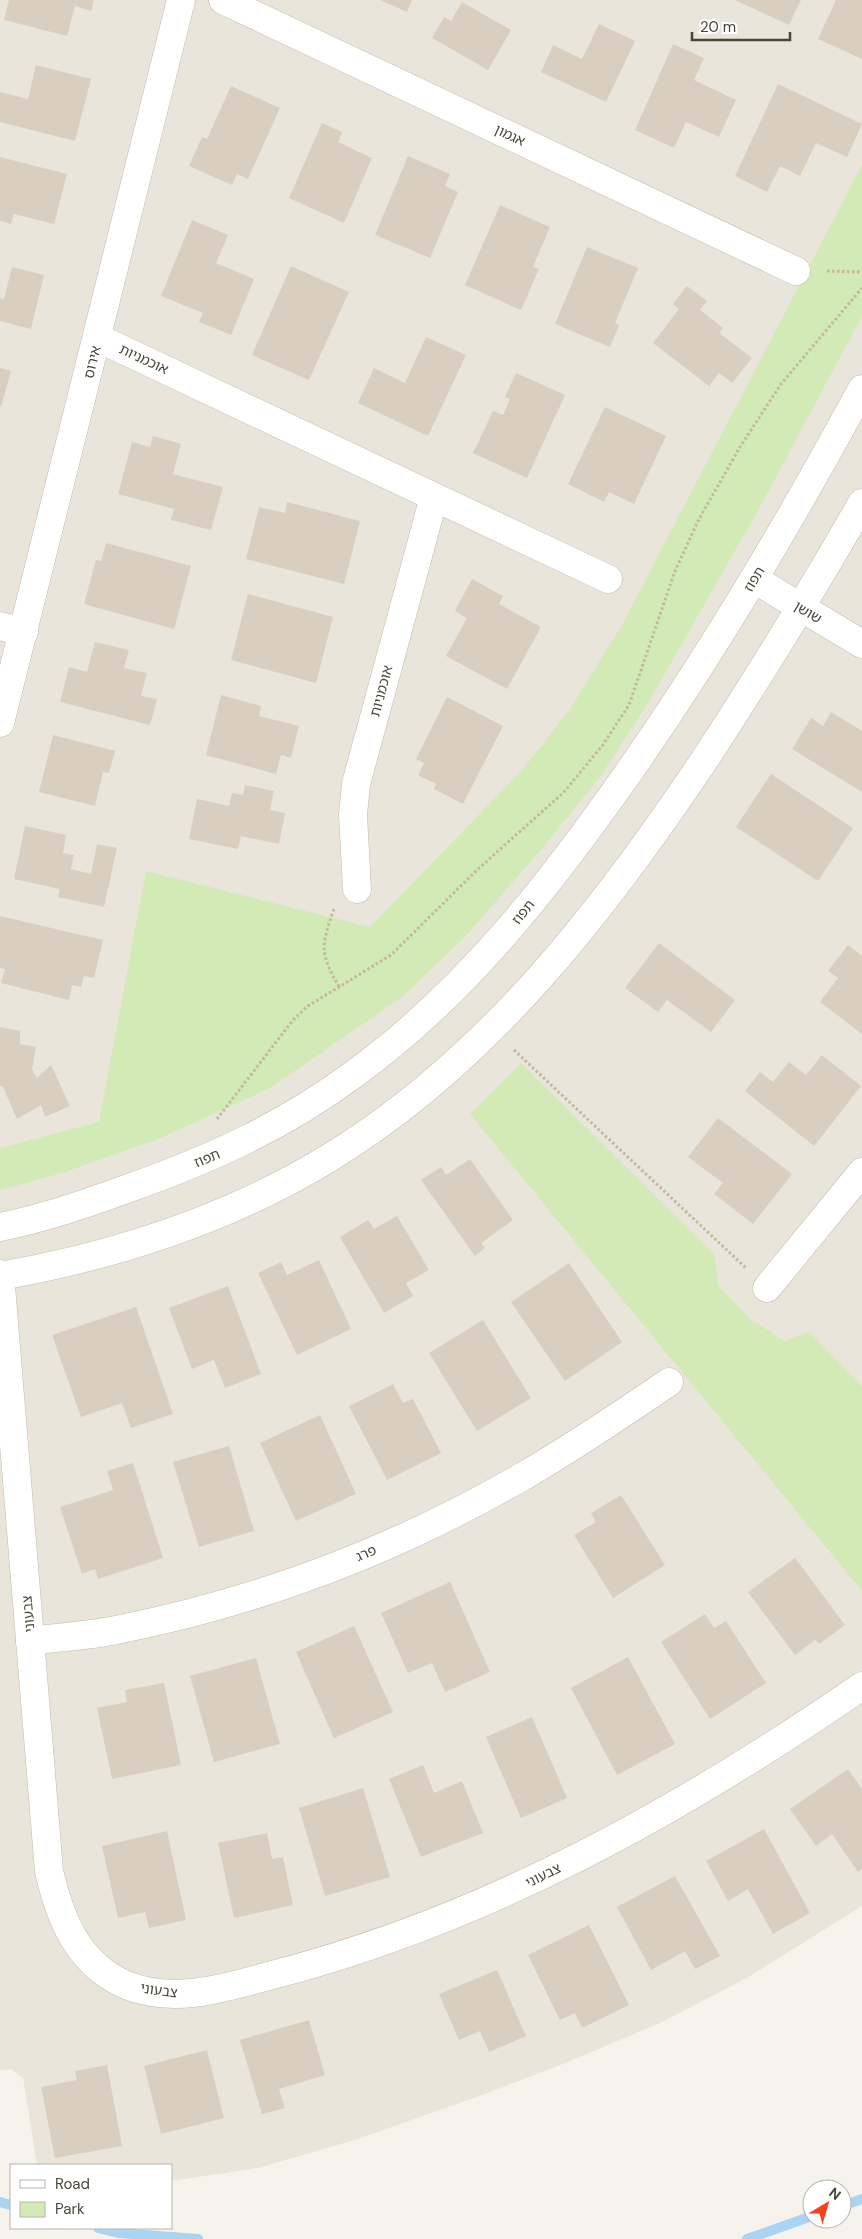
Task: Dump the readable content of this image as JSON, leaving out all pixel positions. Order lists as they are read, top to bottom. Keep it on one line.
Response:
{"streets":{"street":["אגמון","אוכמניות","אירוס","תפוז","שושן","פרג","צבעוני"]},"crossings":[["אוכמניות","אירוס"],["תפוז","שושן"],["פרג","צבעוני"]],"legend":["Road","Park"],"scale_bar":"20 m","north":"top right"}
